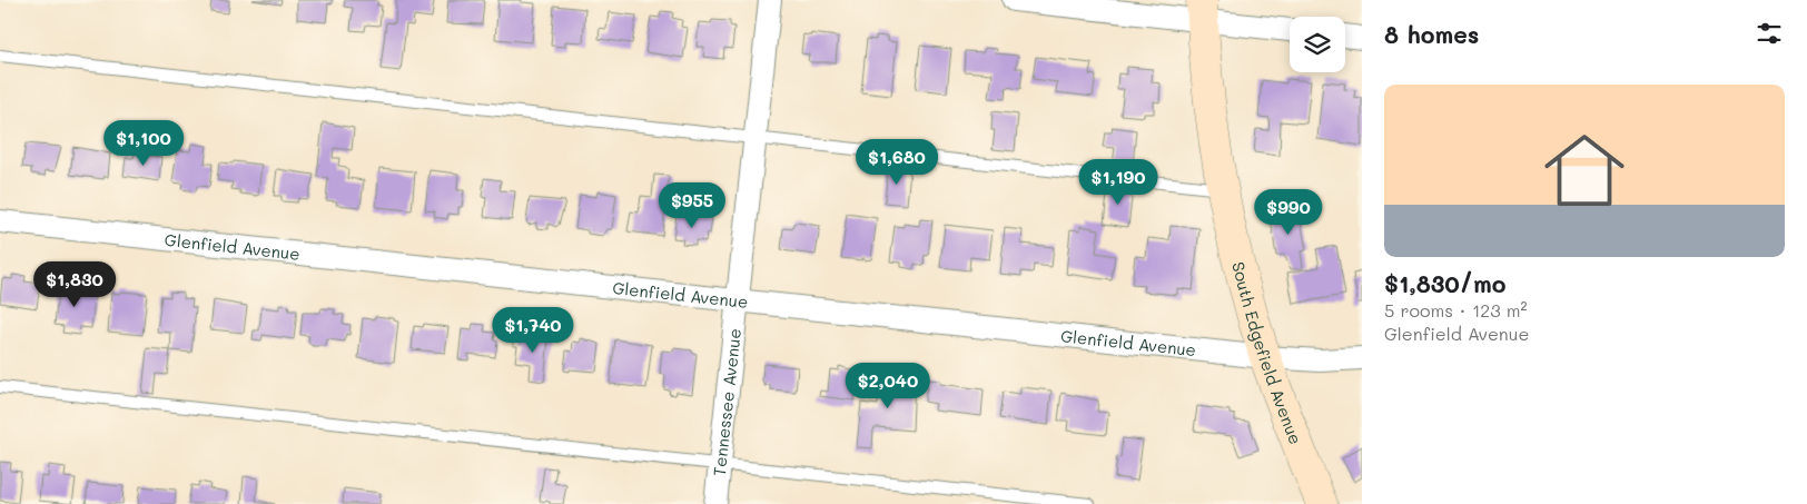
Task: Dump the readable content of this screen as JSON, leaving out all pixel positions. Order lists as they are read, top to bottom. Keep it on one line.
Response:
{"streets":{"street":["Glenfield Avenue","South Edgefield Avenue","Tennessee Avenue"]},"crossings":[["Glenfield Avenue","South Edgefield Avenue"],["Glenfield Avenue","Tennessee Avenue"]],"page":{"heading":"8 homes","list":[{"name":"$1,830/mo","note":"5 rooms · 123 m² · Glenfield Avenue"}],"price":["$1,100","$1,680","$1,190","$955","$990","$1,830","$1,740","$2,040"]}}
